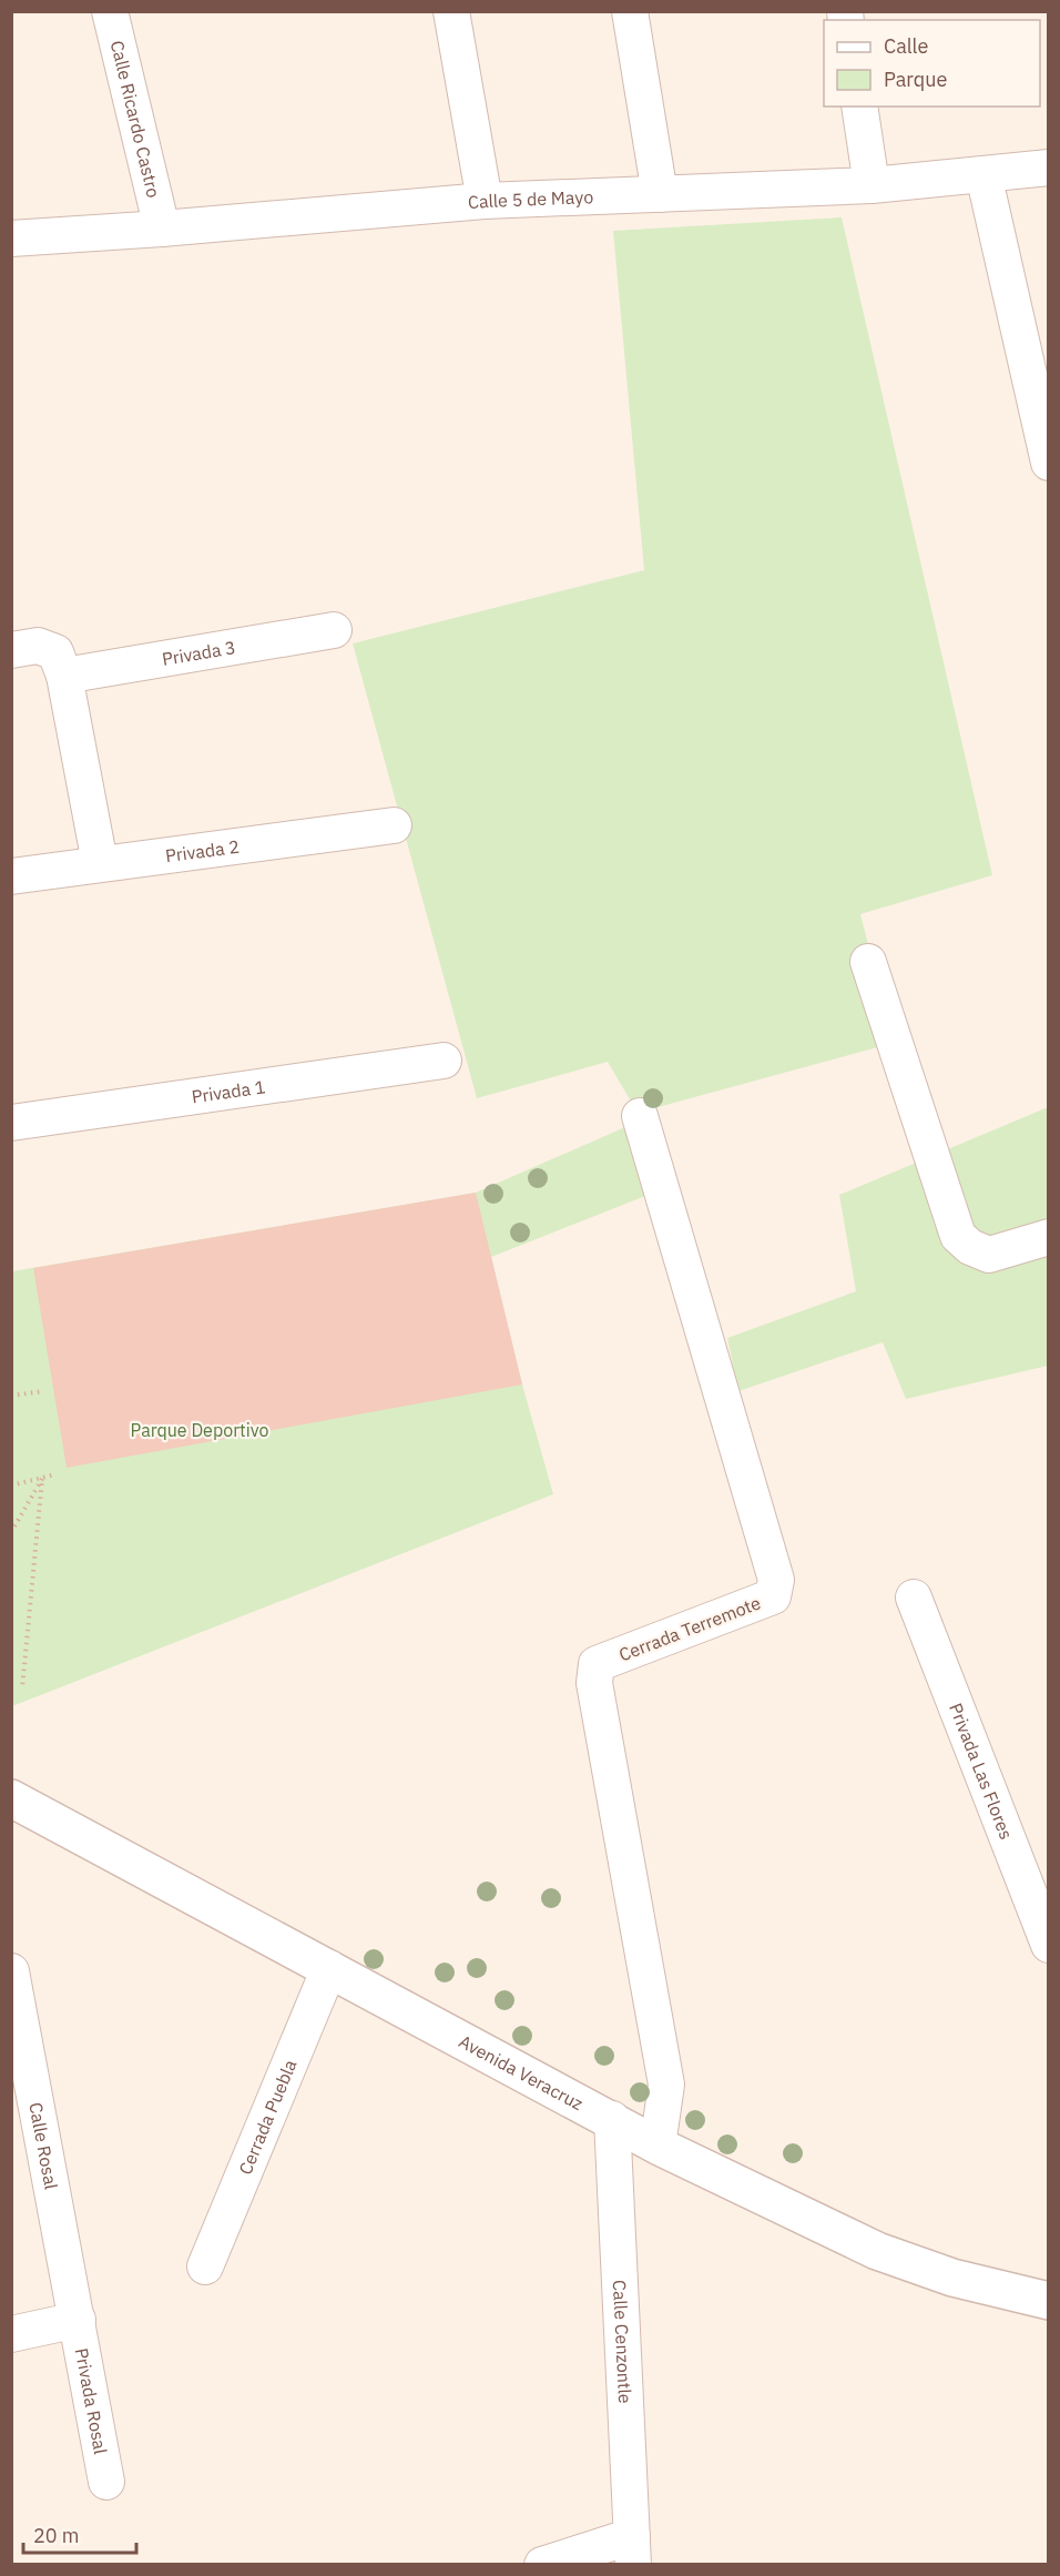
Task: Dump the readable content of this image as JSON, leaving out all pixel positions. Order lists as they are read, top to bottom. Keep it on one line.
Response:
{"streets":{"street":["Calle Ricardo Castro","Calle 5 de Mayo","Privada 3","Privada 2","Privada 1","Cerrada Terremote","Privada Las Flores","Avenida Veracruz","Cerrada Puebla","Calle Rosal","Calle Cenzontle","Privada Rosal"]},"crossings":[["Calle Ricardo Castro","Calle 5 de Mayo"],["Cerrada Terremote","Avenida Veracruz"],["Avenida Veracruz","Cerrada Puebla"],["Avenida Veracruz","Calle Cenzontle"],["Calle Rosal","Privada Rosal"]],"parks":["Parque Deportivo"],"legend":["Calle","Parque"],"scale_bar":"20 m"}
